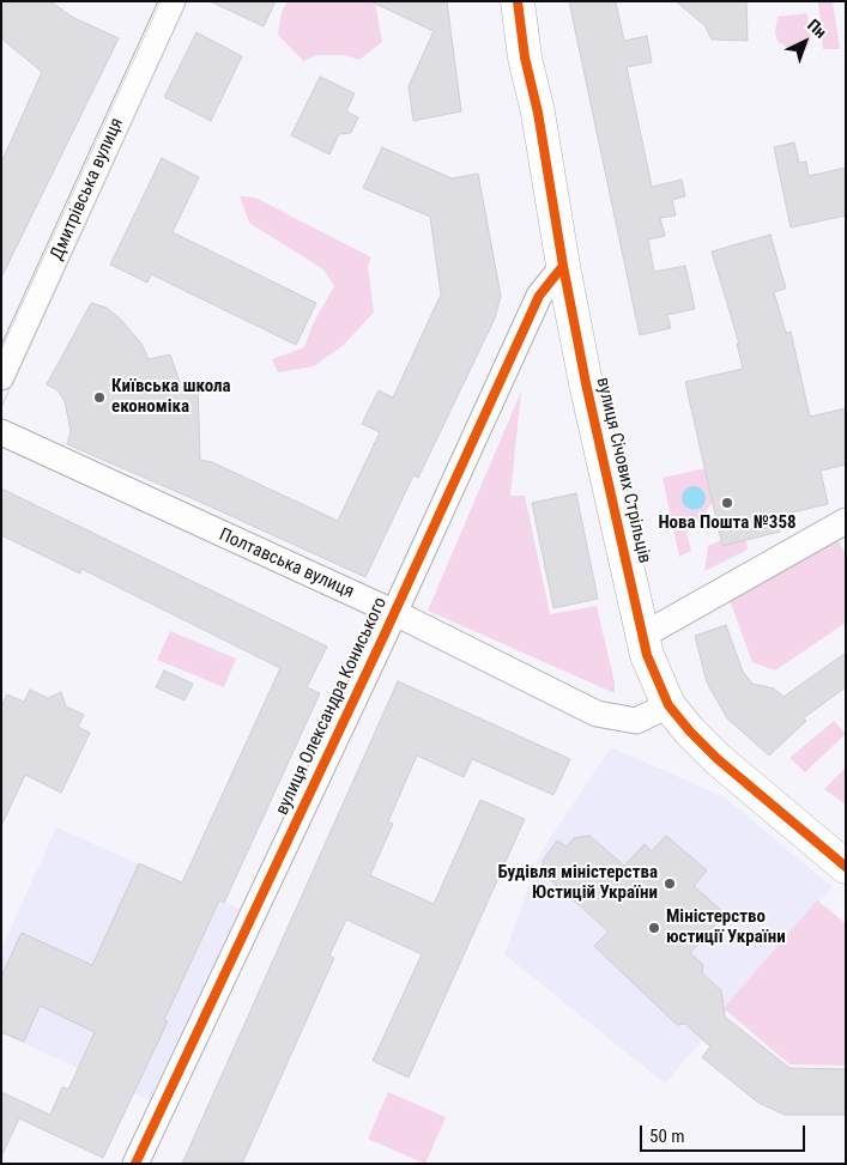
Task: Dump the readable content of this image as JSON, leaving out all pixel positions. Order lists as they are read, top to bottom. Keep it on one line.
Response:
{"streets":{"main road":["вулиця Січових Стрільців"],"street":["Дмитрівська вулиця","Полтавська вулиця","вулиця Олександра Кониського"]},"crossings":[["вулиця Січових Стрільців","Полтавська вулиця"],["вулиця Січових Стрільців","вулиця Олександра Кониського"],["Полтавська вулиця","вулиця Олександра Кониського"]],"places":["Київська школа економіка","Нова Пошта №358","Будівля міністерства Юстицій України","Міністерство юстиції України"],"scale_bar":"50 m","north":"top right"}
